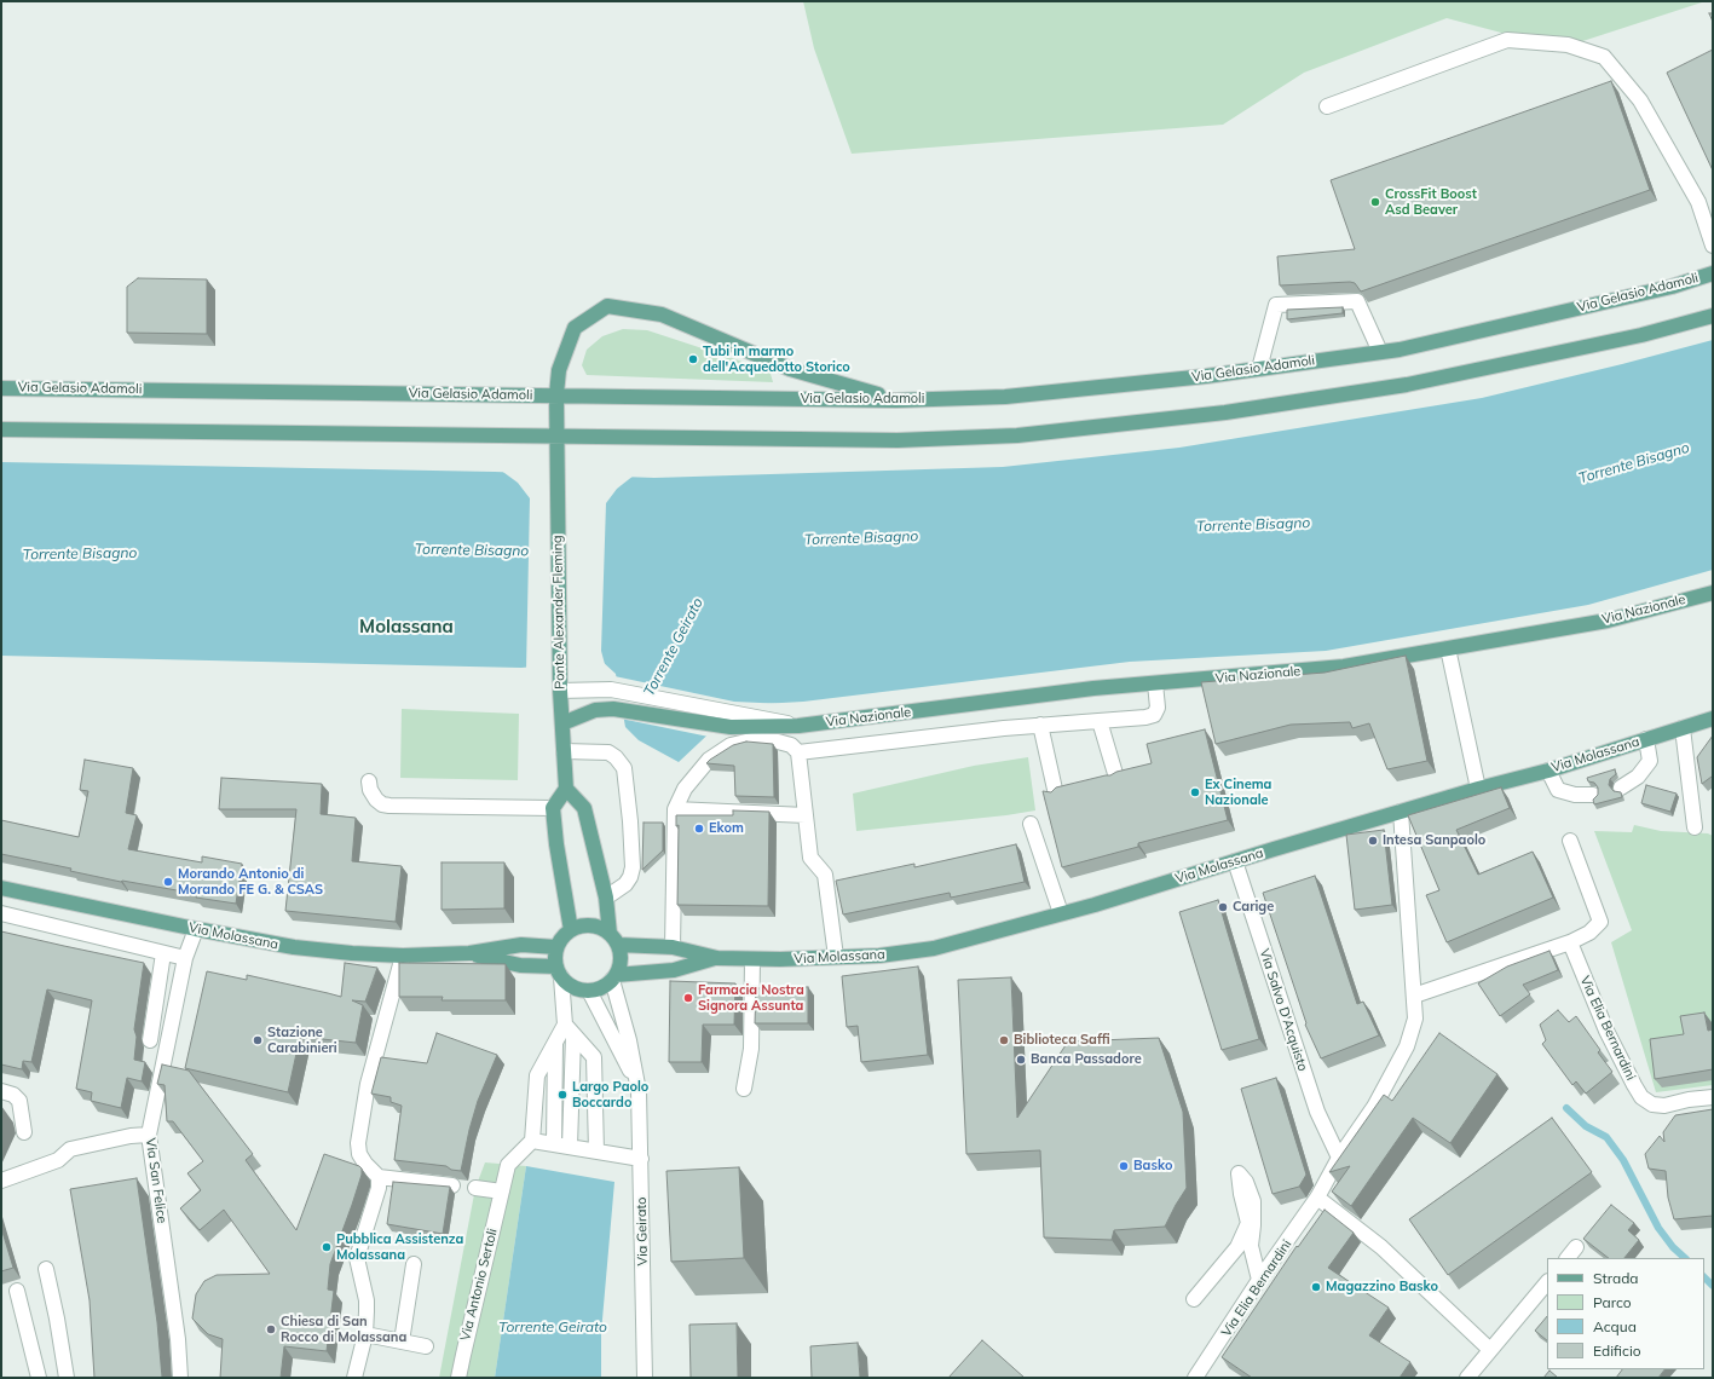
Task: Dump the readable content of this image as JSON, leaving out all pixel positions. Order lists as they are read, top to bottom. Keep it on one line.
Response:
{"streets":{"main road":["Via Gelasio Adamoli","Via Nazionale","Ponte Alexander Fleming","Via Molassana"],"street":["Via Salvo D'Acquisto","Via Elia Bernardini","Via San Felice","Via Geirato","Via Antonio Sertoli"]},"crossings":[["Via Gelasio Adamoli","Ponte Alexander Fleming"],["Via Nazionale","Ponte Alexander Fleming"],["Via Molassana","Via Salvo D'Acquisto"],["Via Molassana","Via Elia Bernardini"],["Via Molassana","Via San Felice"],["Via Molassana","Via Geirato"],["Via Salvo D'Acquisto","Via Elia Bernardini"]],"districts":["Molassana"],"water":["Torrente Bisagno","Torrente Geirato"],"places":["CrossFit Boost Asd Beaver","Tubi in marmo dell'Acquedotto Storico","Ex Cinema Nazionale","Ekom","Intesa Sanpaolo","Morando Antonio di Morando FE G. & CSAS","Carige","Farmacia Nostra Signora Assunta","Stazione Carabinieri","Biblioteca Saffi","Banca Passadore","Largo Paolo Boccardo","Basko","Pubblica Assistenza Molassana","Magazzino Basko","Chiesa di San Rocco di Molassana"],"legend":["Strada","Parco","Acqua","Edificio"]}
